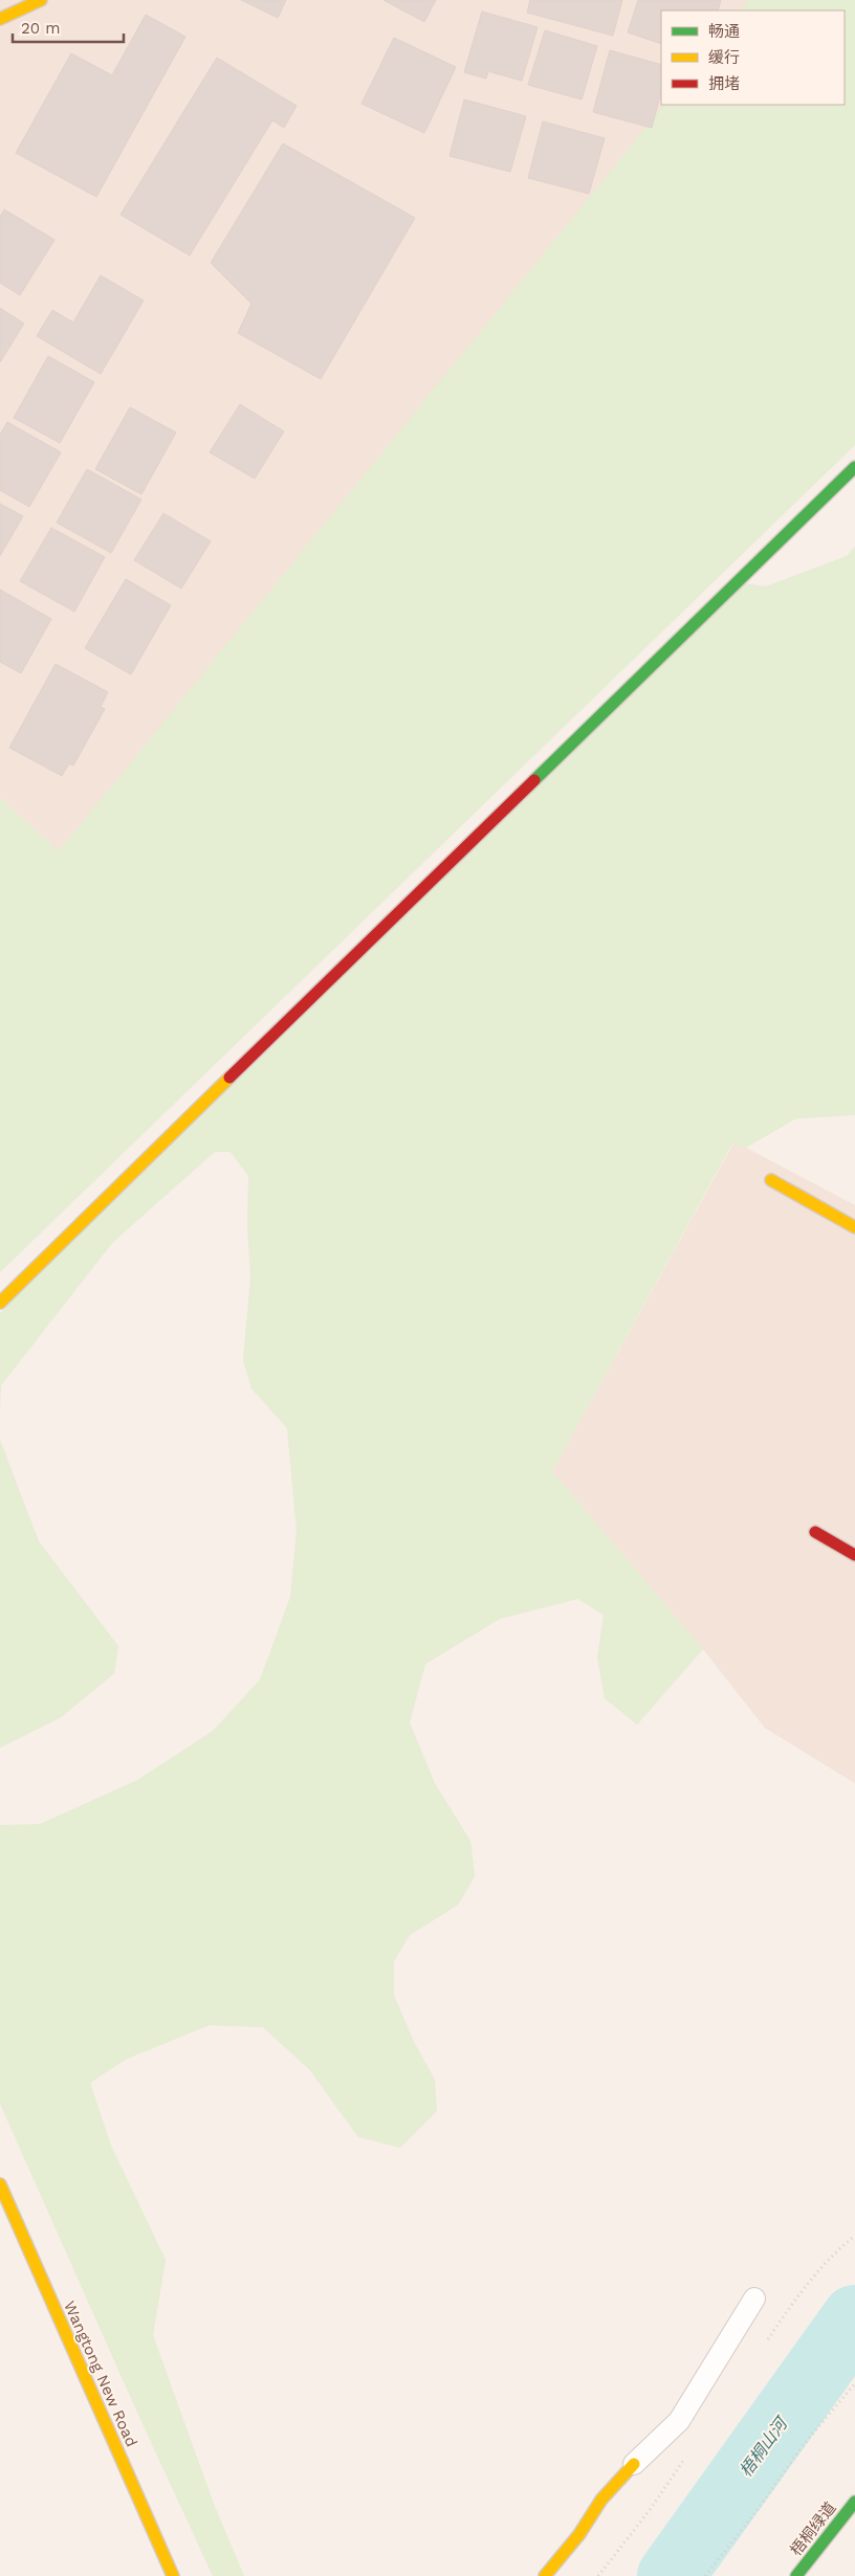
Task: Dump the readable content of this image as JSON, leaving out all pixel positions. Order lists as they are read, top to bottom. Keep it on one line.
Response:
{"streets":{"street":["Wangtong New Road","梧桐绿道"]},"water":["梧桐山河"],"legend":["畅通","缓行","拥堵"],"scale_bar":"20 m"}
